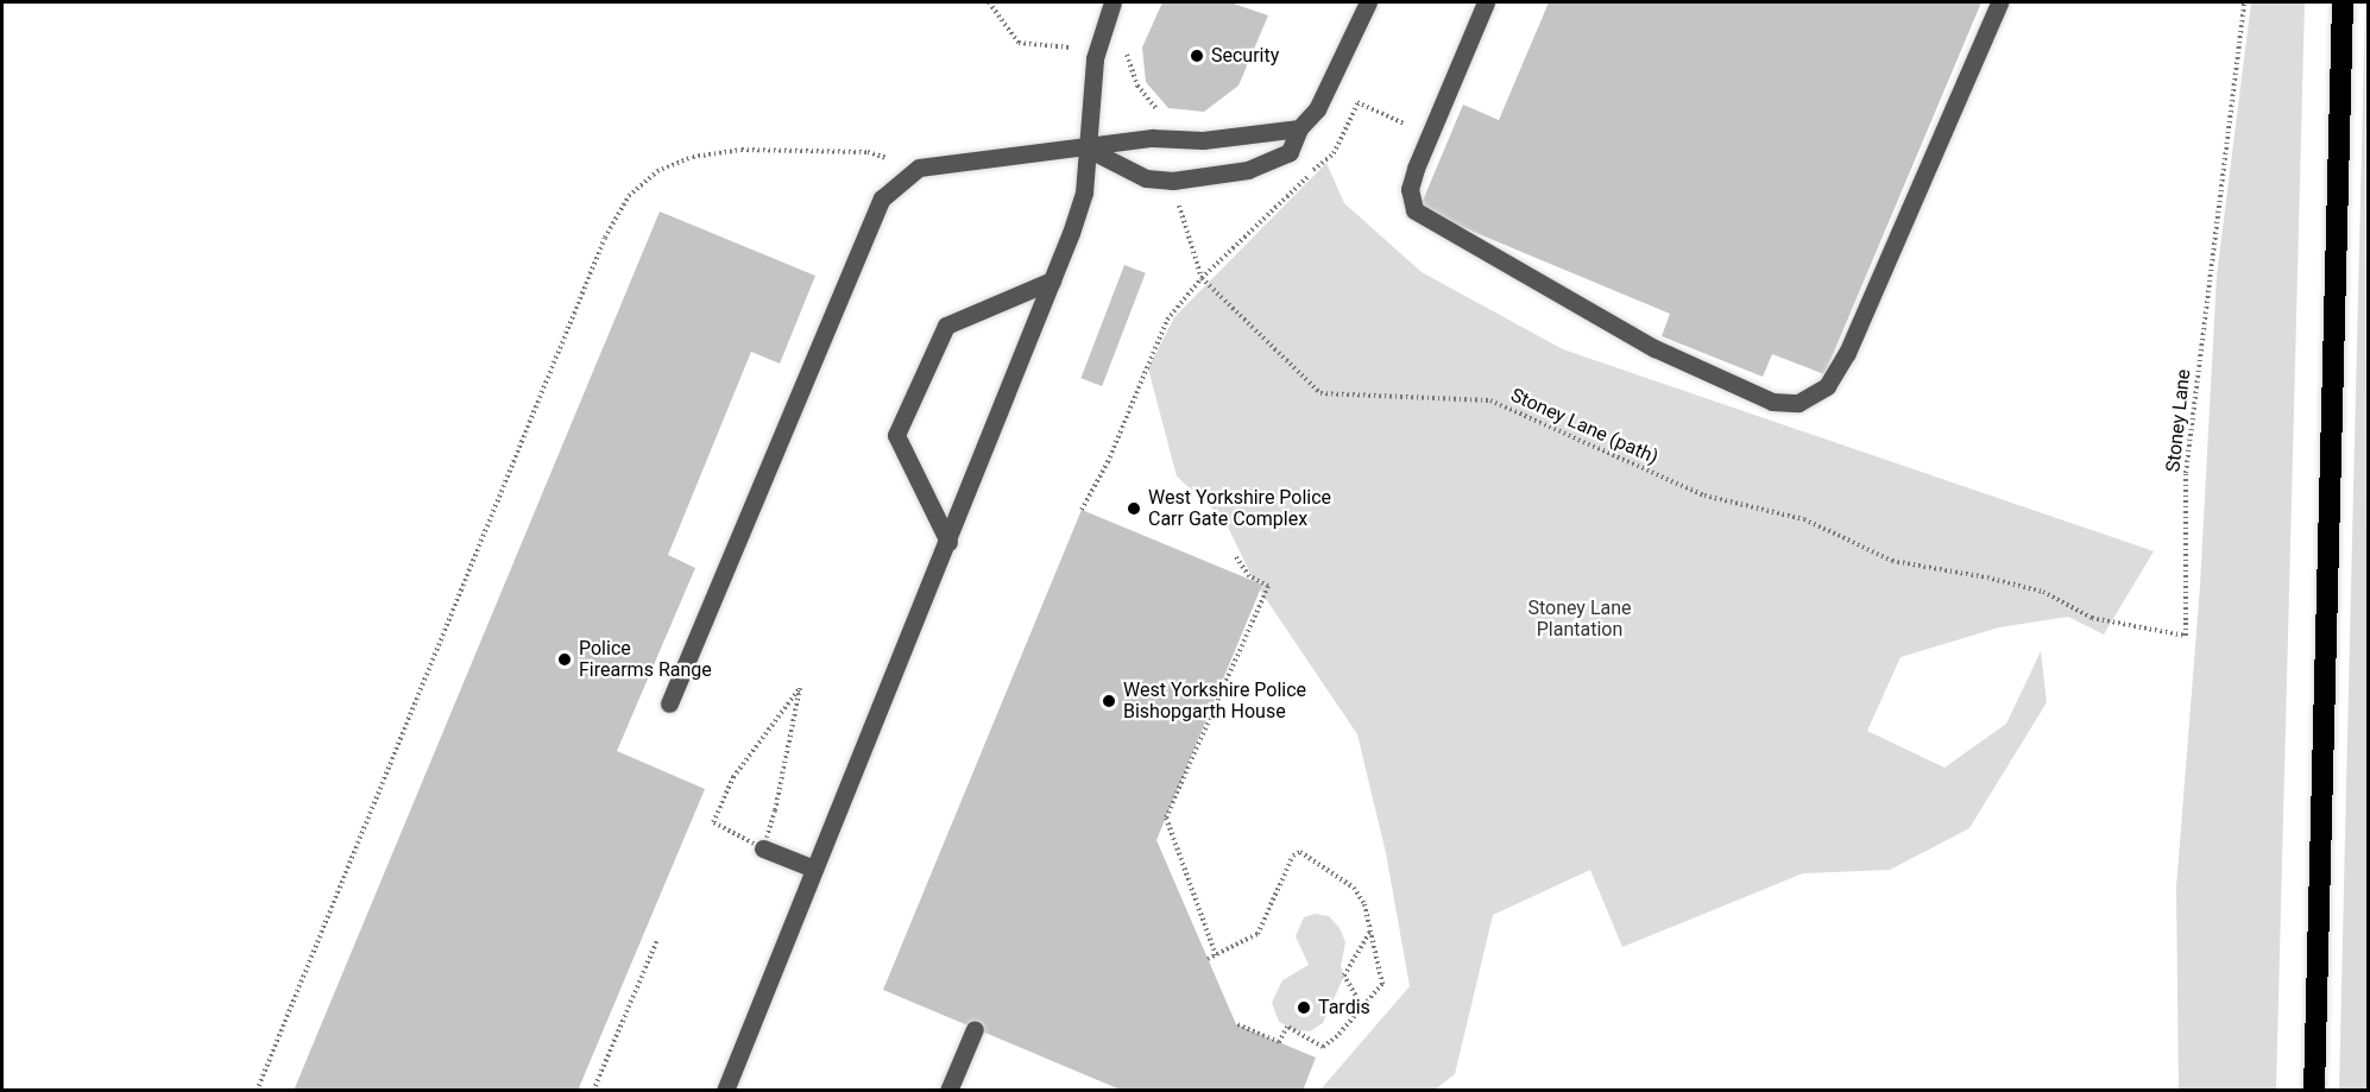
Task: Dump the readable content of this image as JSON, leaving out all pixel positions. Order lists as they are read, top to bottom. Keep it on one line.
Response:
{"streets":{"path":["Stoney Lane","Stoney Lane (path)"]},"crossings":[["Stoney Lane","Stoney Lane (path)"]],"parks":["Stoney Lane Plantation"],"places":["Security","West Yorkshire Police Carr Gate Complex","Police Firearms Range","West Yorkshire Police Bishopgarth House","Tardis"]}
